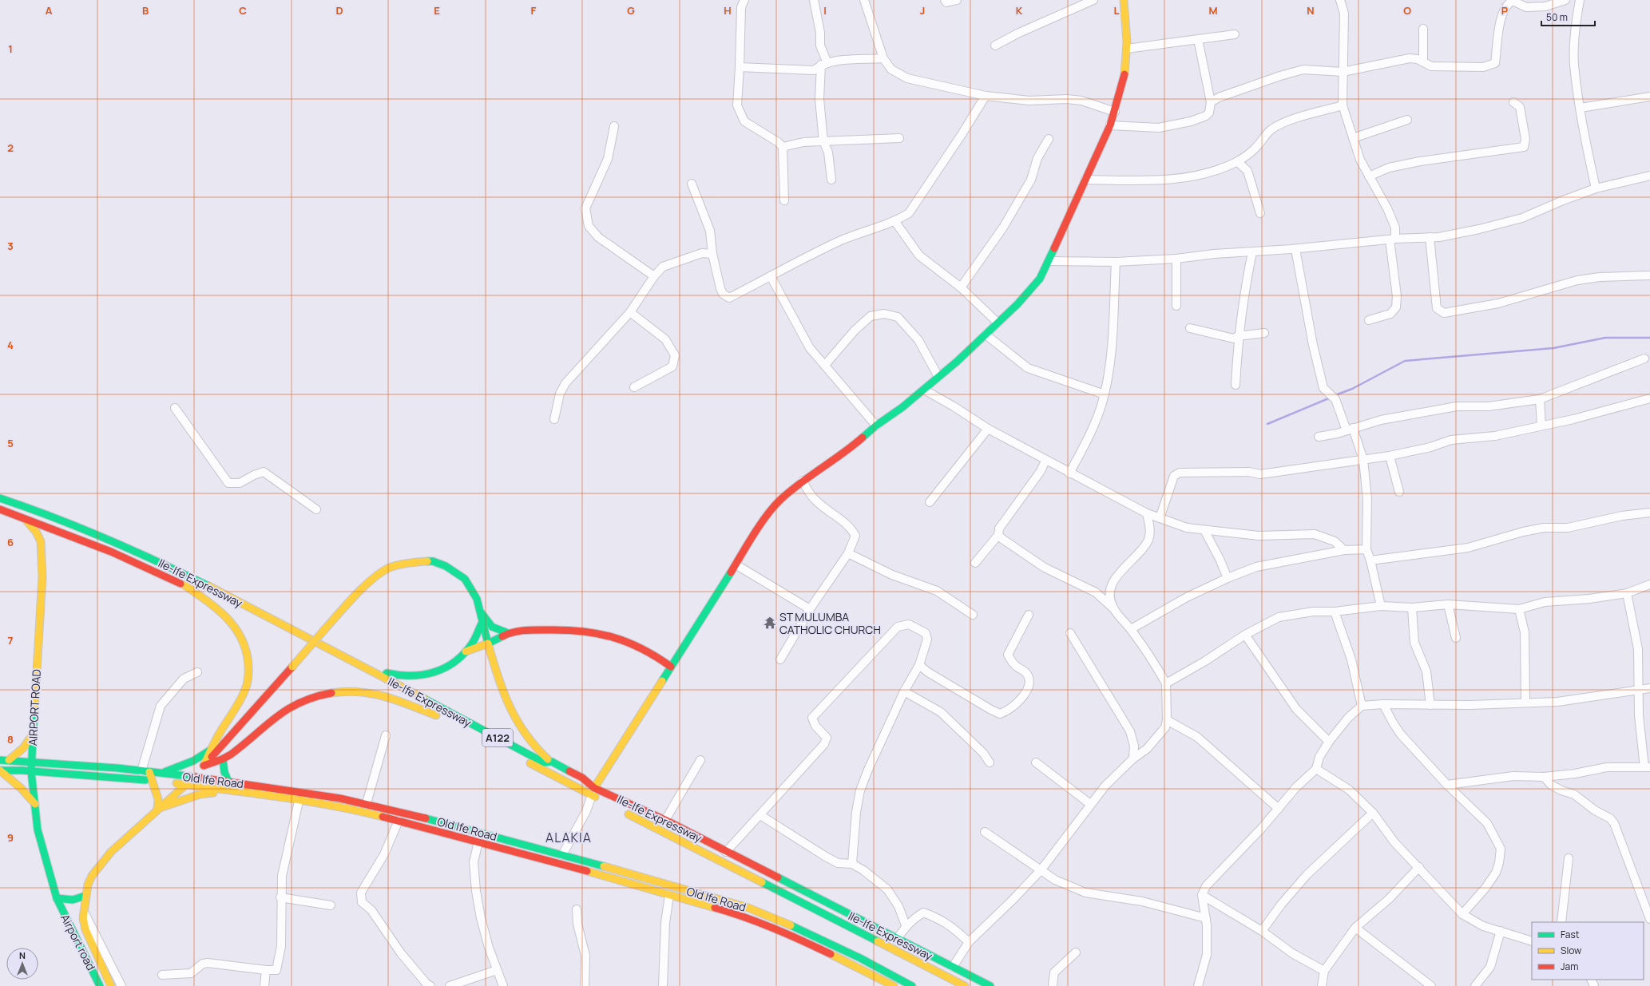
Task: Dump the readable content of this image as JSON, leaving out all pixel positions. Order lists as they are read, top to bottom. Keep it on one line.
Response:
{"streets":{"main road":["Ile-Ife Expressway","AIRPORT ROAD","A122","Old Ife Road","Airport road"]},"crossings":[["Ile-Ife Expressway","AIRPORT ROAD"],["AIRPORT ROAD","Old Ife Road"],["AIRPORT ROAD","Airport road"]],"districts":["ALAKIA"],"places":{"temple":["ST MULUMBA CATHOLIC CHURCH"]},"legend":["Fast","Slow","Jam"],"scale_bar":"50 m","north":"top","grid":{"columns":["A","B","C","D","E","F","G","H","I","J","K","L","M","N","O","P"],"rows":["1","2","3","4","5","6","7","8","9"]}}
